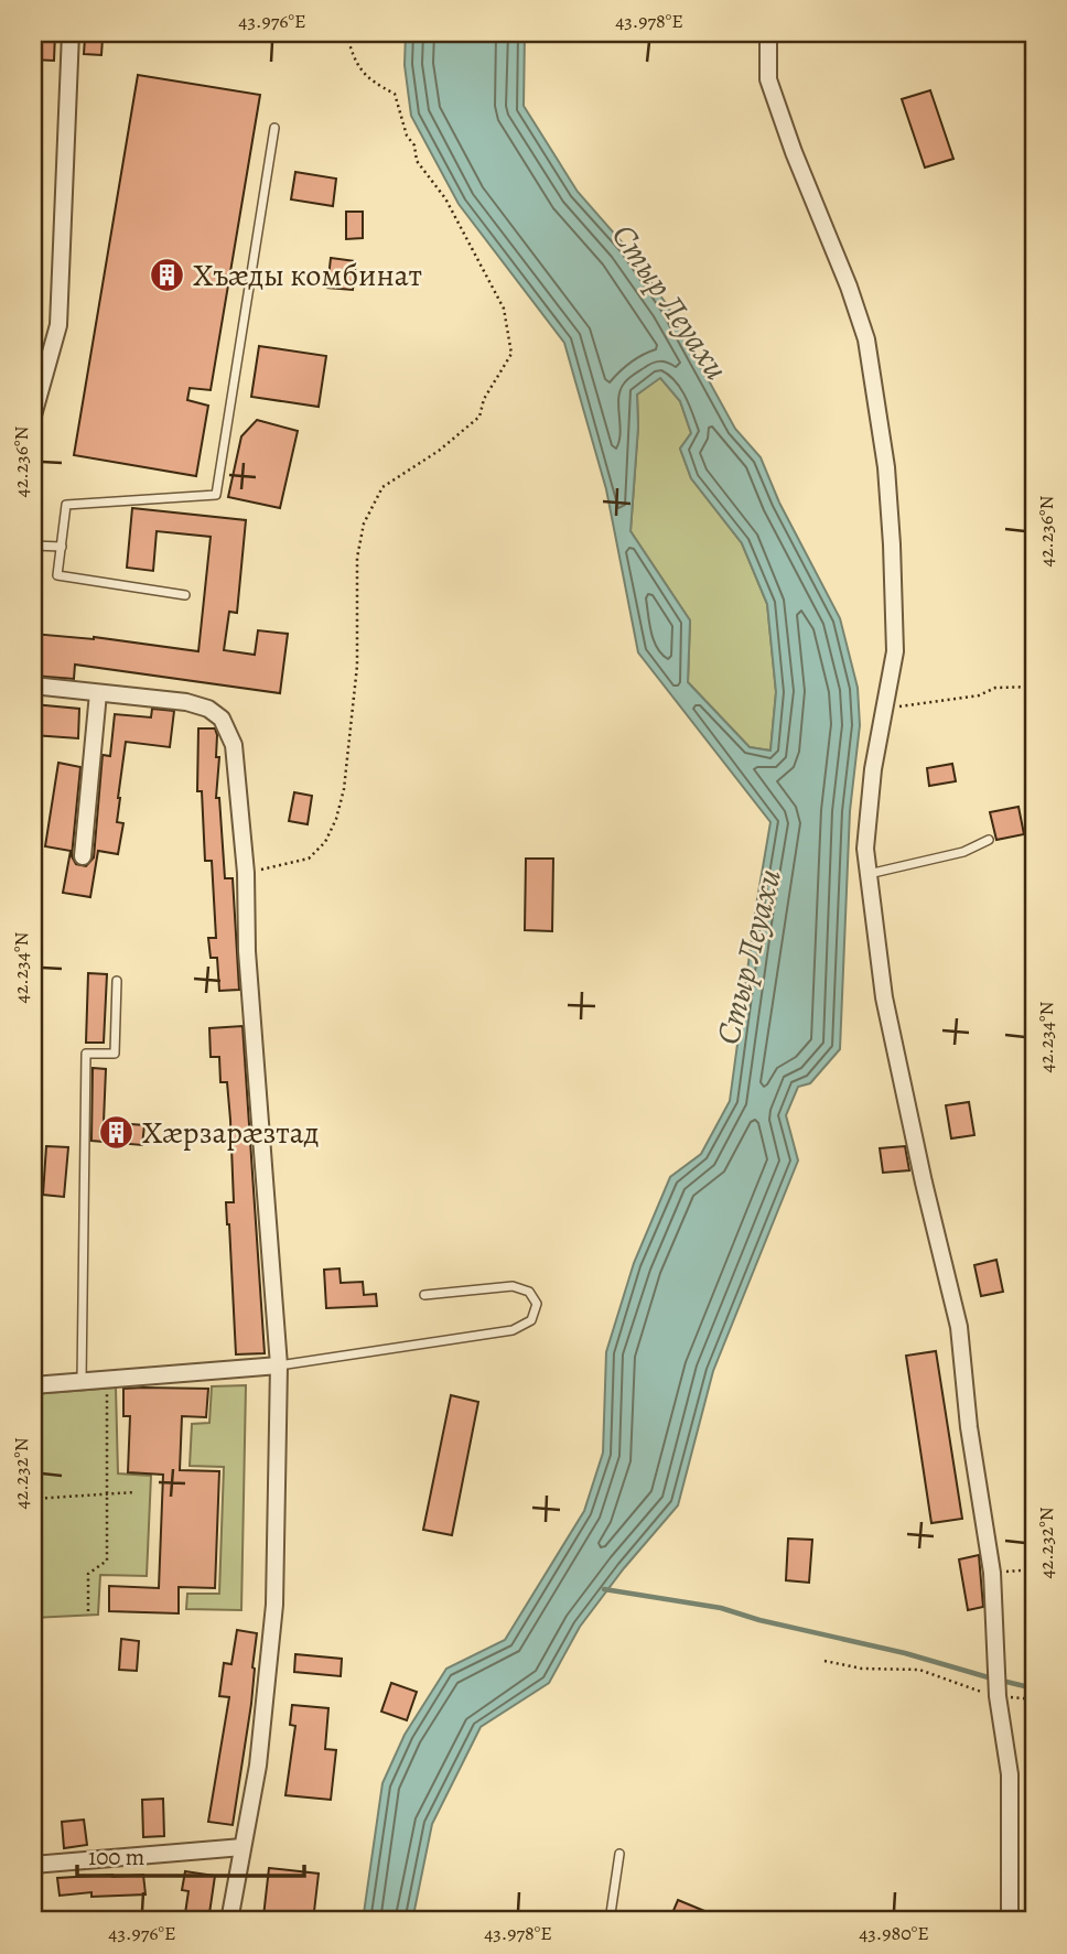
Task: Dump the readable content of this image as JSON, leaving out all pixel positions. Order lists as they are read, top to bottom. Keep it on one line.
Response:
{"water":["Стыр Леуахи"],"places":{"building":["Хъæды комбинат","Хæрзарæзтад"]},"scale_bar":"100 m","coordinates":["43.976°E","43.978°E","42.236°N","42.234°N","42.232°N","43.980°E"]}
